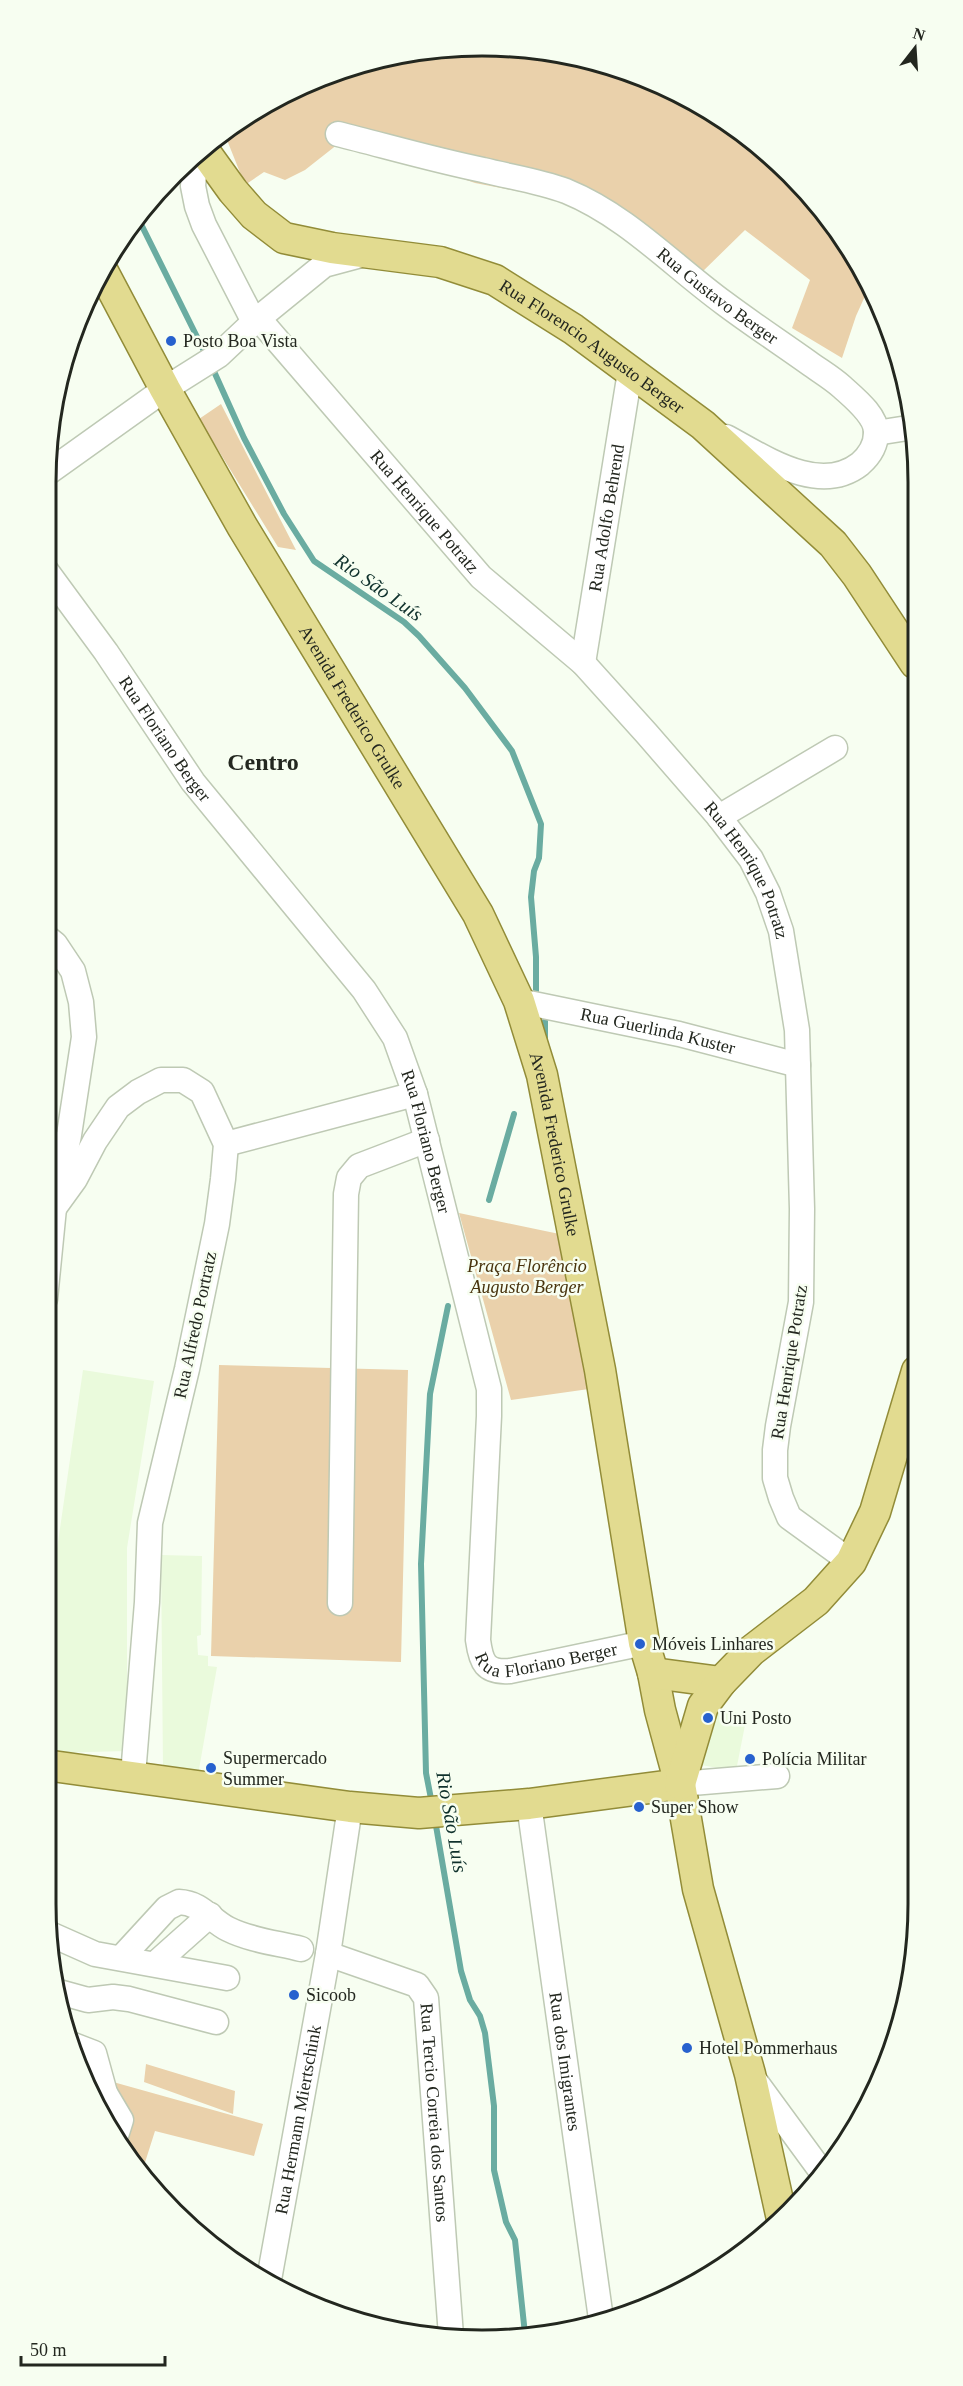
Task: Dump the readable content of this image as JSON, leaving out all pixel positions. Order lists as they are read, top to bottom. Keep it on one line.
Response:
{"streets":{"main road":["Rua Florencio Augusto Berger","Avenida Frederico Grulke"],"street":["Rua Gustavo Berger","Rua Henrique Potratz","Rua Adolfo Behrend","Rua Floriano Berger","Rua Guerlinda Kuster","Rua Alfredo Portratz","Rua dos Imigrantes","Rua Tercio Correia dos Santos","Rua Hermann Miertschink"]},"crossings":[["Rua Florencio Augusto Berger","Rua Adolfo Behrend"],["Rua Henrique Potratz","Rua Adolfo Behrend"],["Rua Henrique Potratz","Rua Guerlinda Kuster"],["Avenida Frederico Grulke","Rua Floriano Berger"],["Avenida Frederico Grulke","Rua Guerlinda Kuster"],["Rua Tercio Correia dos Santos","Rua Hermann Miertschink"]],"districts":["Centro"],"water":["Rio São Luís"],"parks":["Praça Florêncio Augusto Berger"],"places":["Posto Boa Vista","Móveis Linhares","Uni Posto","Polícia Militar","Supermercado Summer","Super Show","Sicoob","Hotel Pommerhaus"],"scale_bar":"50 m","north":"top"}
